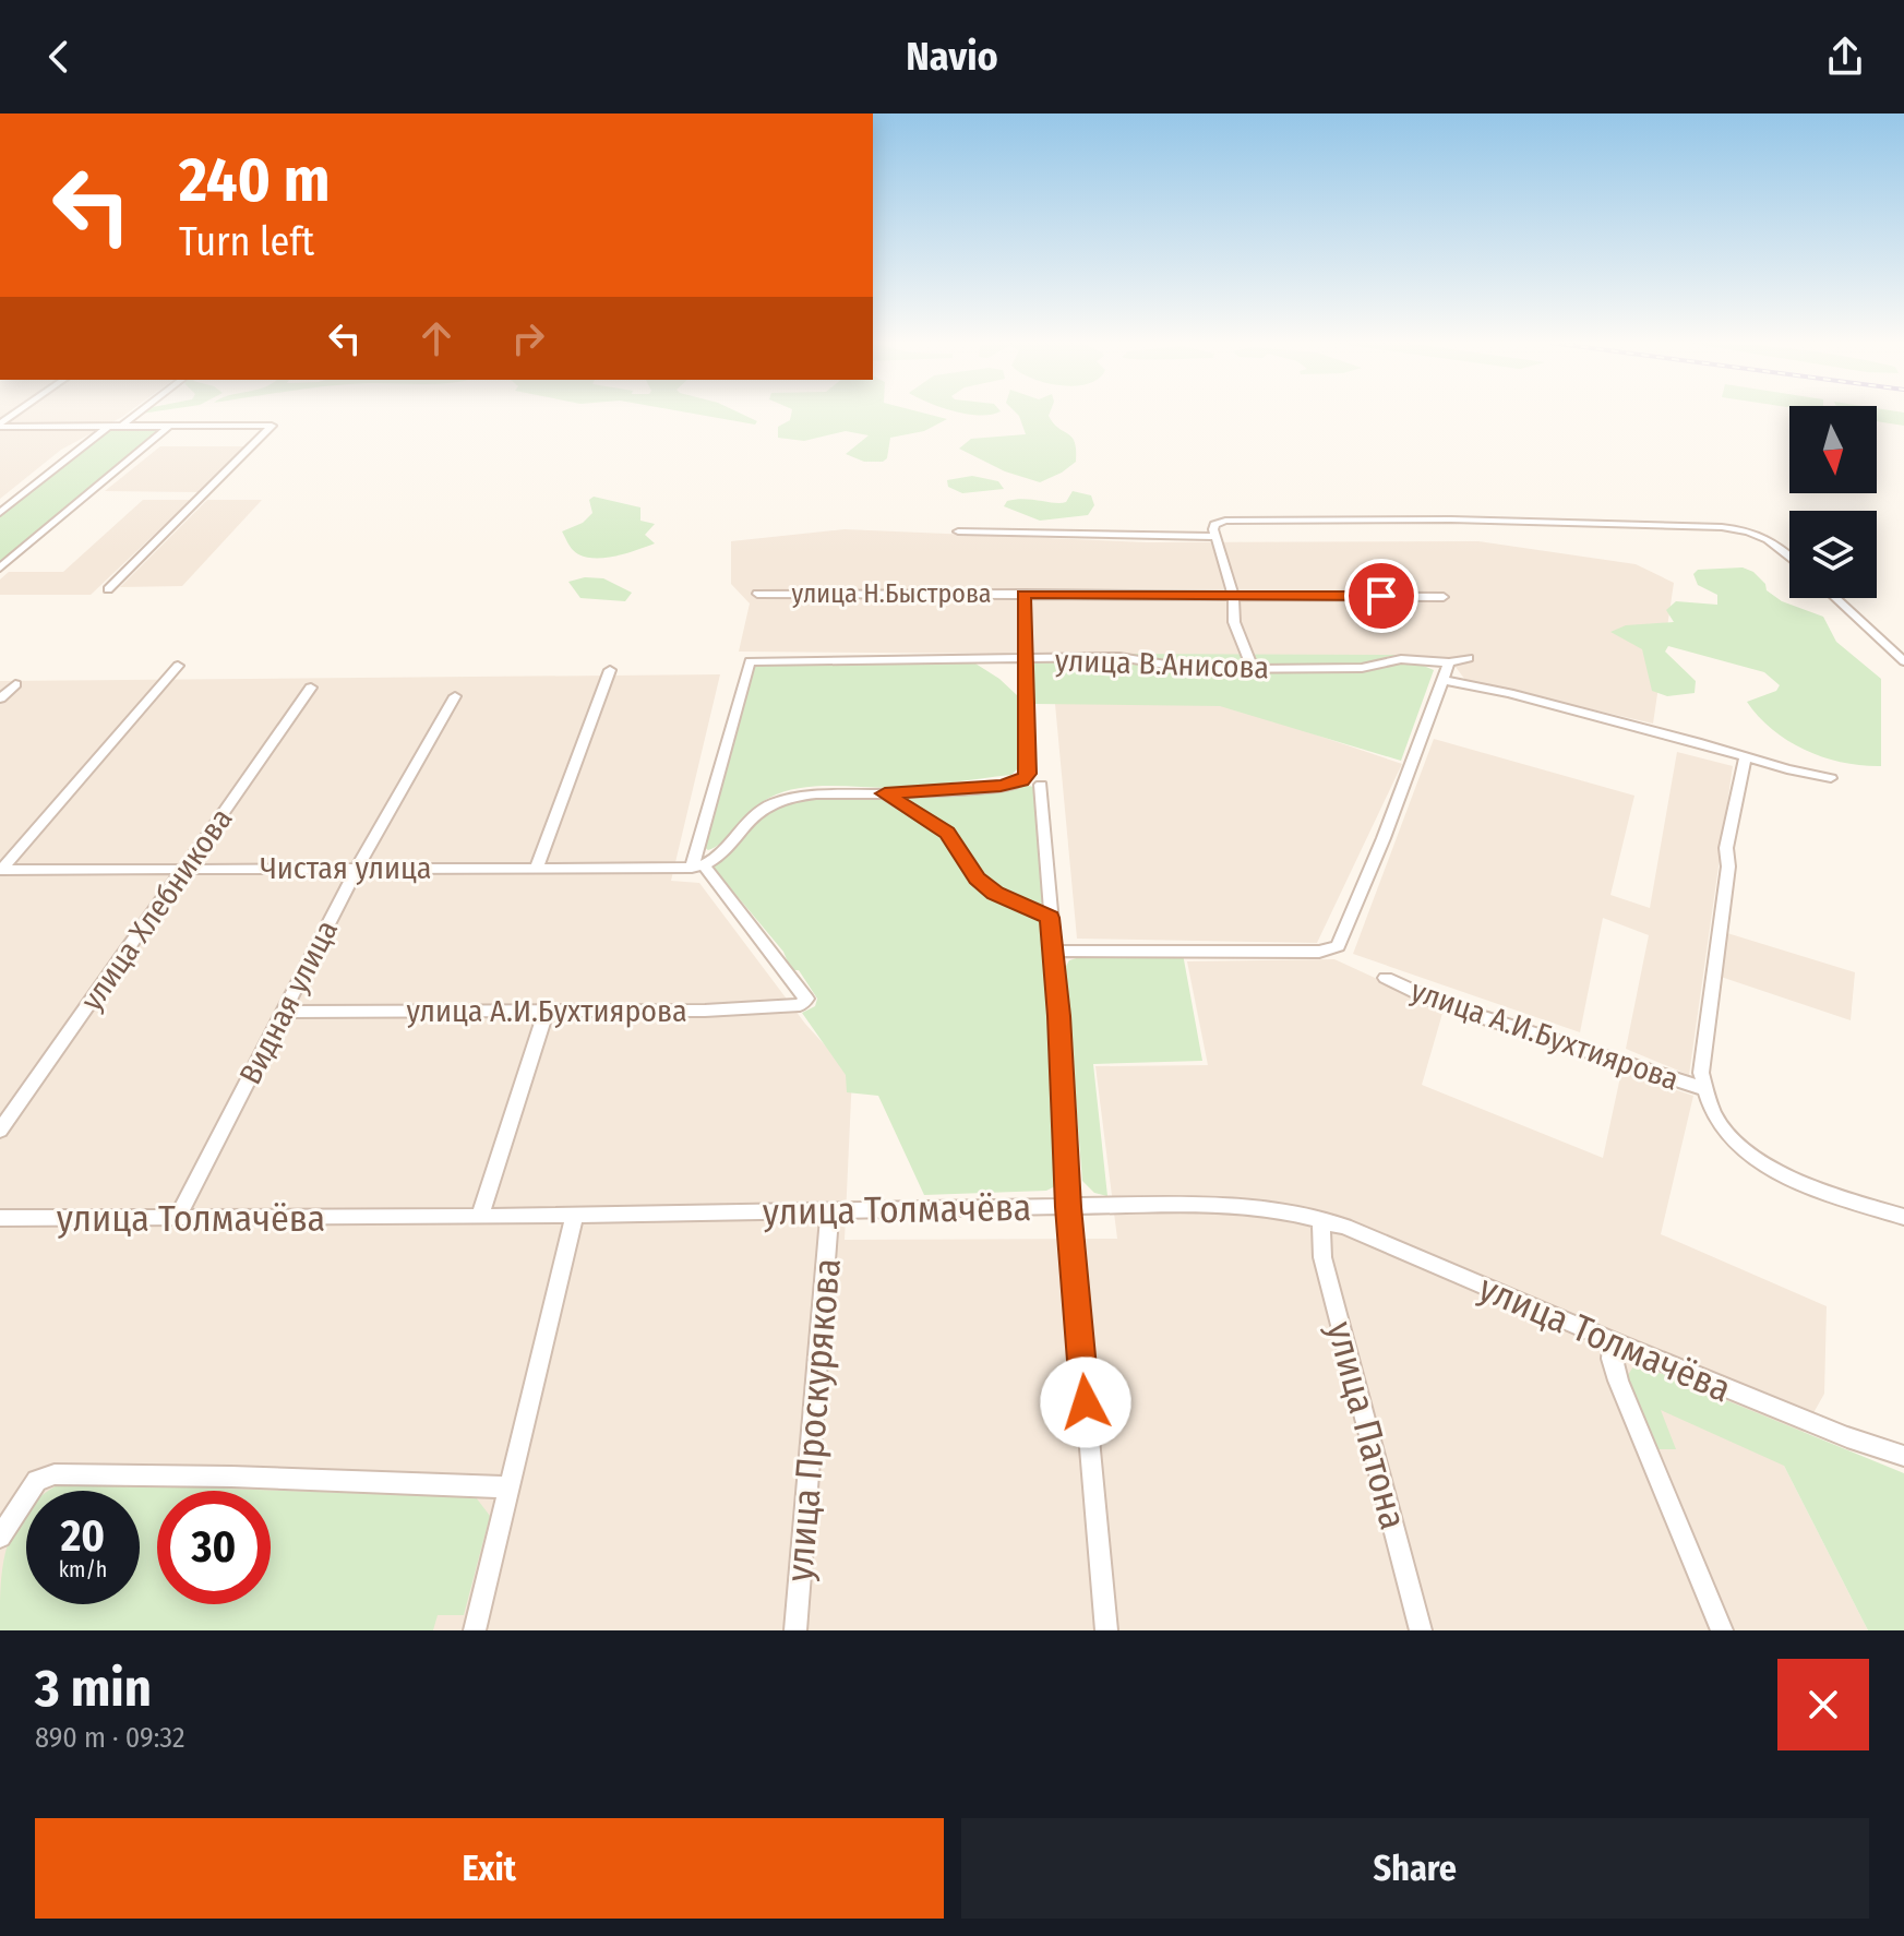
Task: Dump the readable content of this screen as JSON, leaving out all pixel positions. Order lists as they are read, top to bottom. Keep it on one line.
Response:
{"streets":{"street":["улица Н.Быстрова","улица В.Анисова","Чистая улица","улица Хлебникова","Видная улица","улица А.И.Бухтиярова","улица Толмачёва","улица Проскурякова","улица Патона"]},"crossings":[["улица В.Анисова","Чистая улица"],["улица В.Анисова","улица А.И.Бухтиярова"],["Чистая улица","улица Хлебникова"],["Чистая улица","Видная улица"],["Чистая улица","улица А.И.Бухтиярова"],["Видная улица","улица А.И.Бухтиярова"],["Видная улица","улица Толмачёва"],["улица Толмачёва","улица Проскурякова"],["улица Толмачёва","улица Патона"]],"north":"bottom","page":{"header":"Navio","turn":["240 m","Turn left"],"speed":"20 km/h","limit":"30","heading":["3 min","890 m · 09:32"],"buttons":["Exit","Share"]}}
